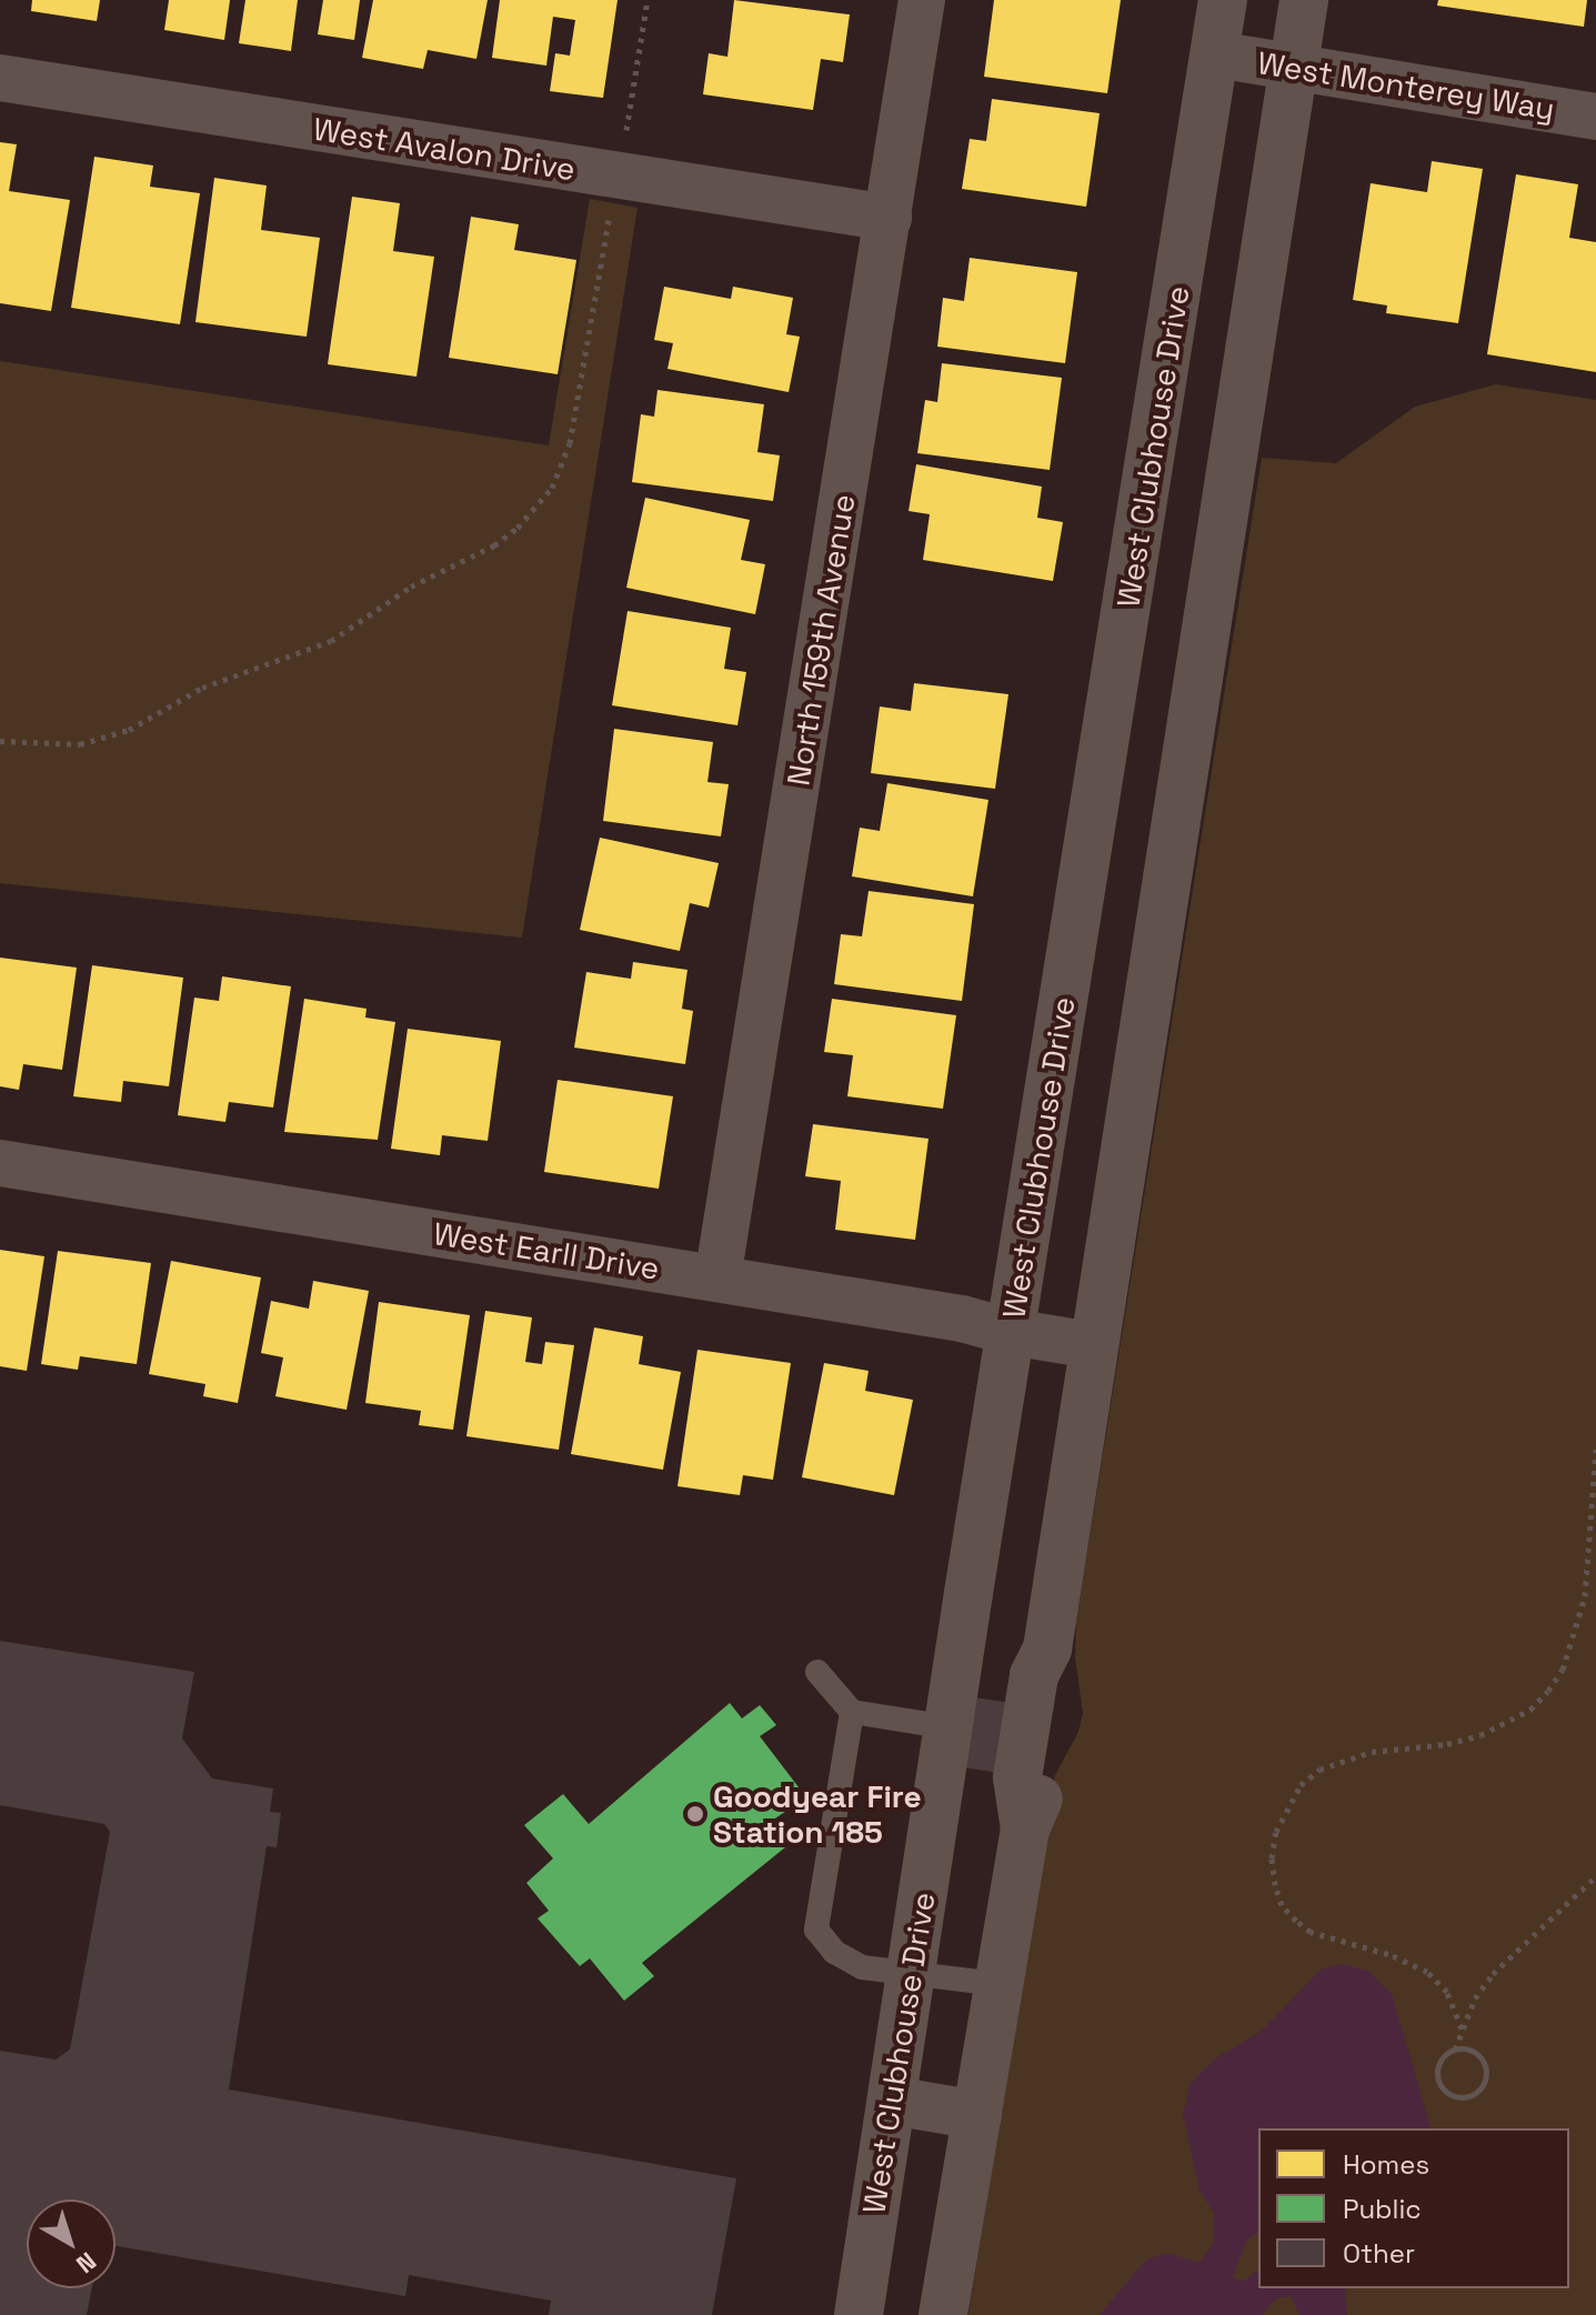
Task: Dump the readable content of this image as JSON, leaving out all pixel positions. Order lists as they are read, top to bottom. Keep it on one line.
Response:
{"streets":{"street":["West Monterey Way","West Avalon Drive","West Clubhouse Drive","North 159th Avenue","West Earll Drive"]},"crossings":[["West Monterey Way","West Clubhouse Drive"],["West Avalon Drive","North 159th Avenue"],["West Clubhouse Drive","West Earll Drive"],["North 159th Avenue","West Earll Drive"]],"places":["Goodyear Fire Station 185"],"legend":["Homes","Public","Other"],"north":"bottom right"}
